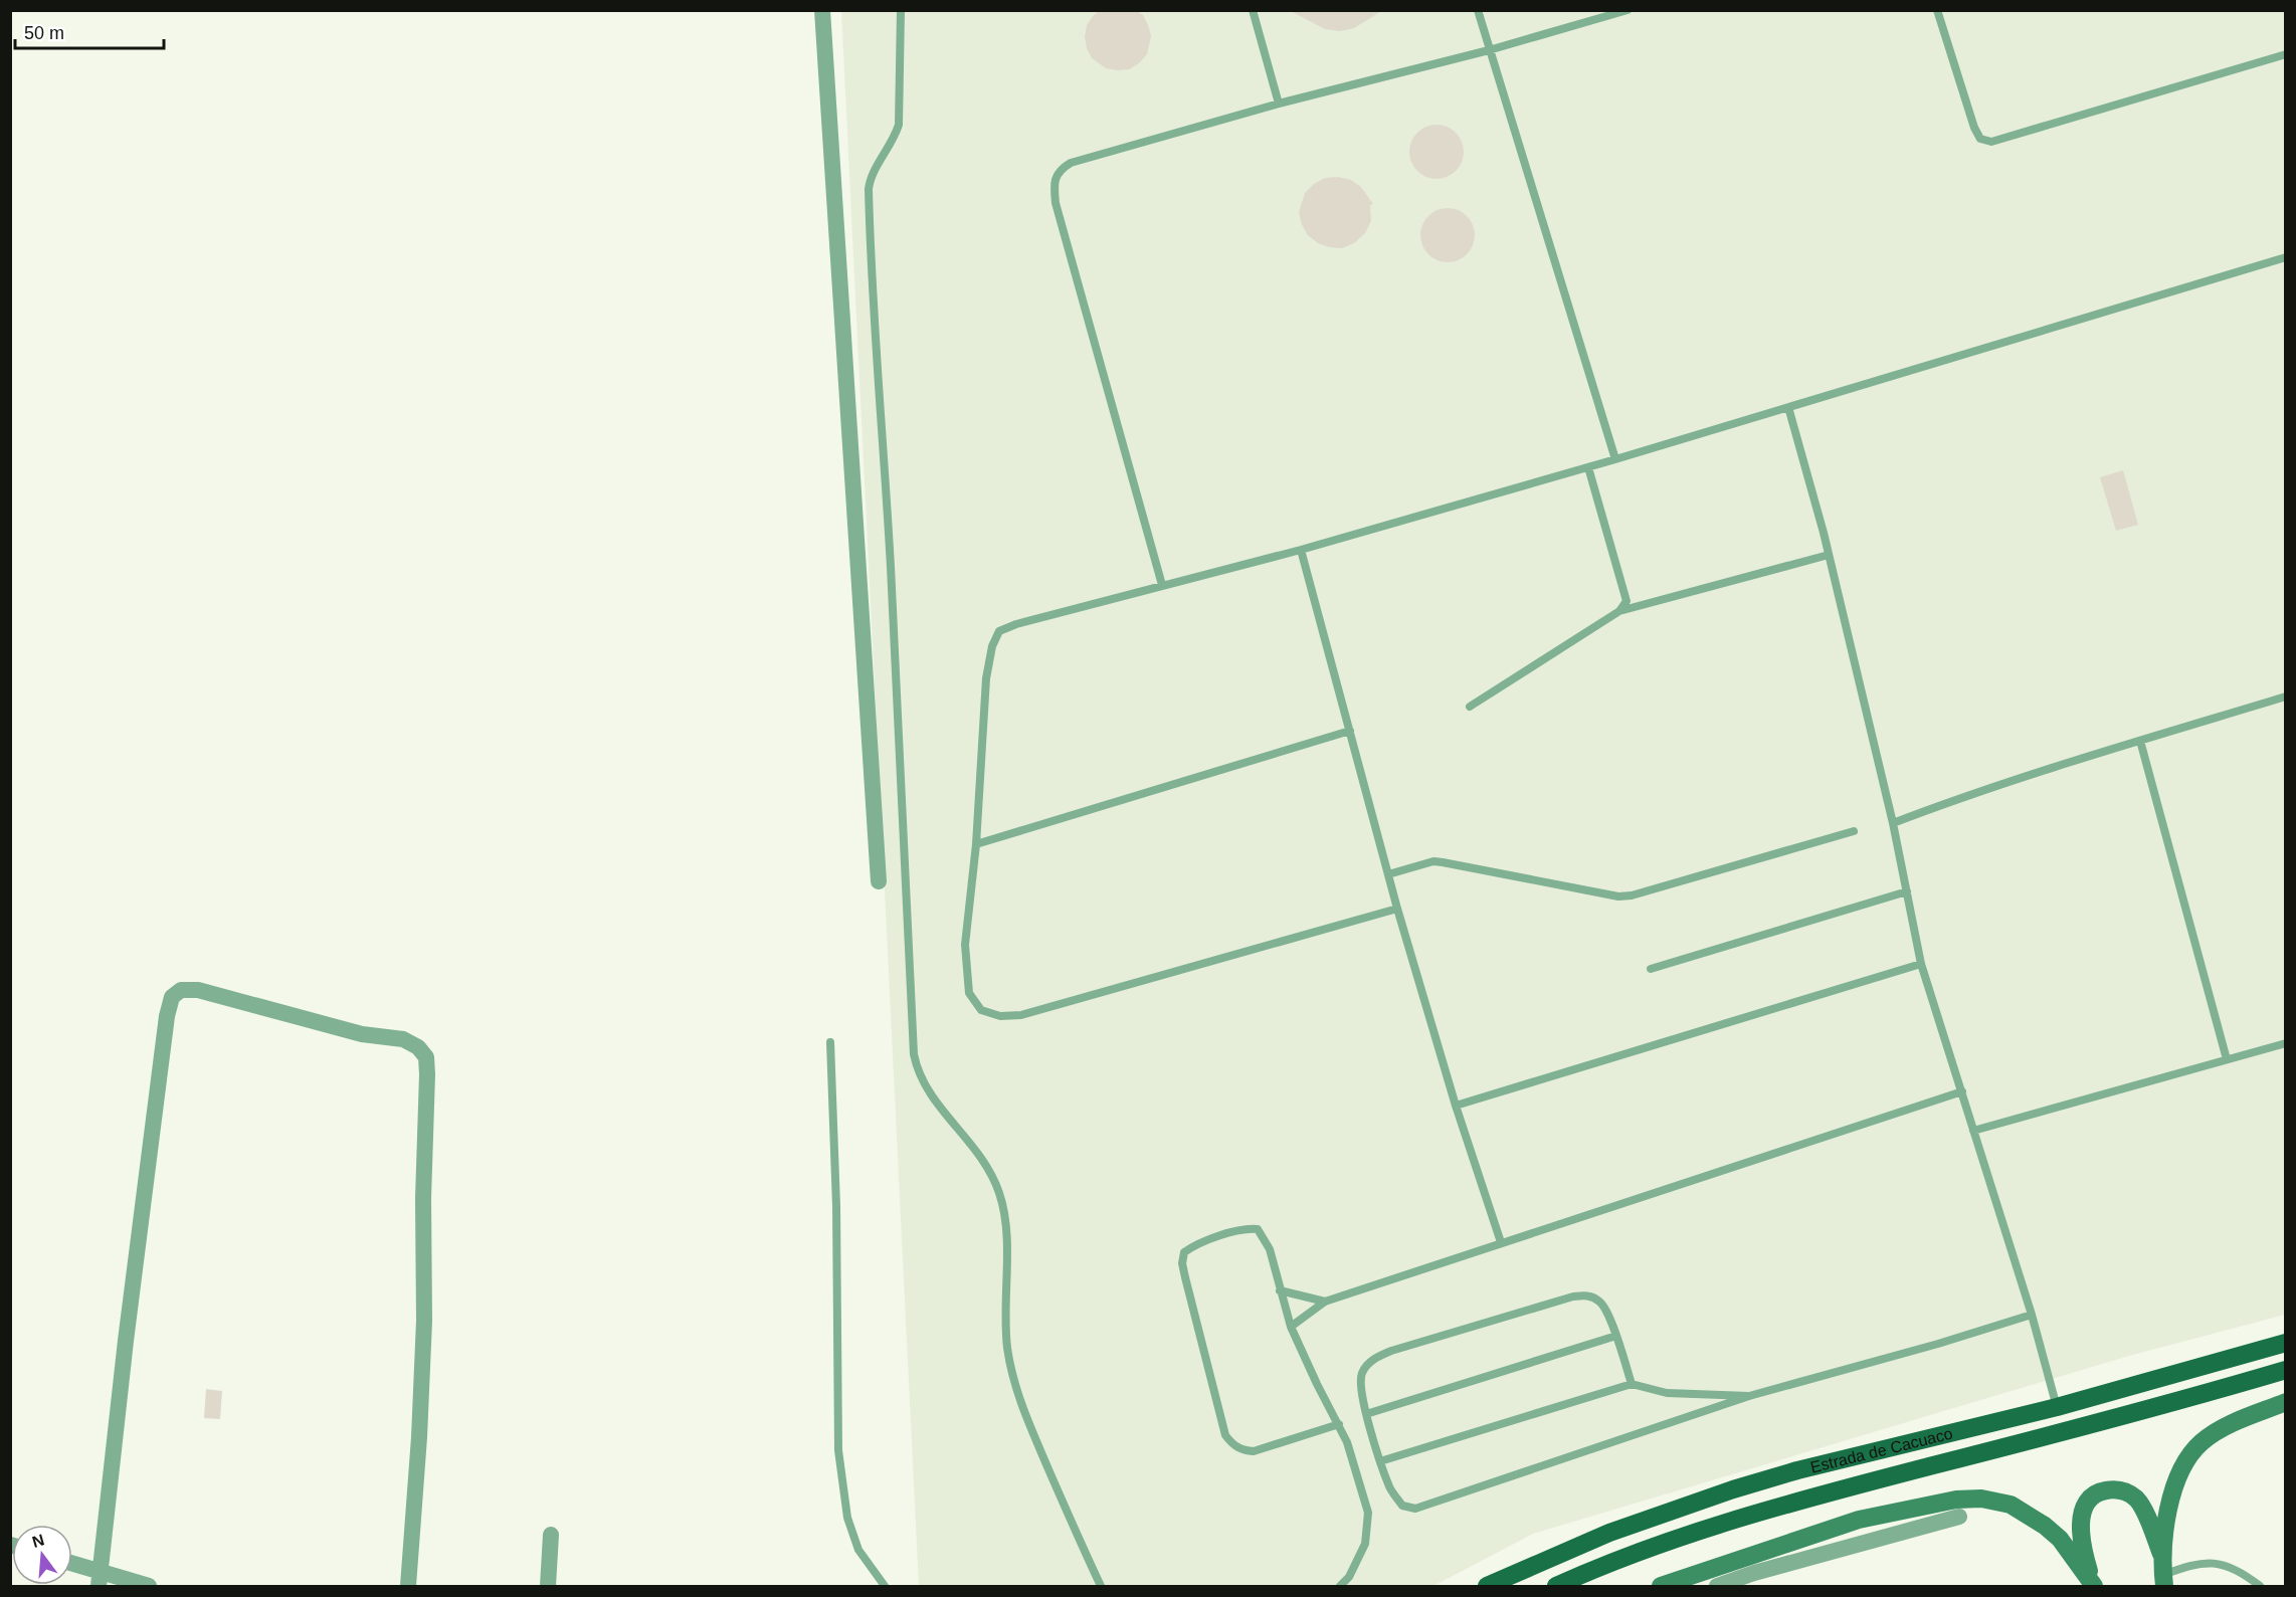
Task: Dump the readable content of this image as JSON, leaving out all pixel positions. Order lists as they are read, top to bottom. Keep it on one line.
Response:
{"streets":{"main road":["Estrada de Cacuaco"]},"scale_bar":"50 m","north":"top"}
